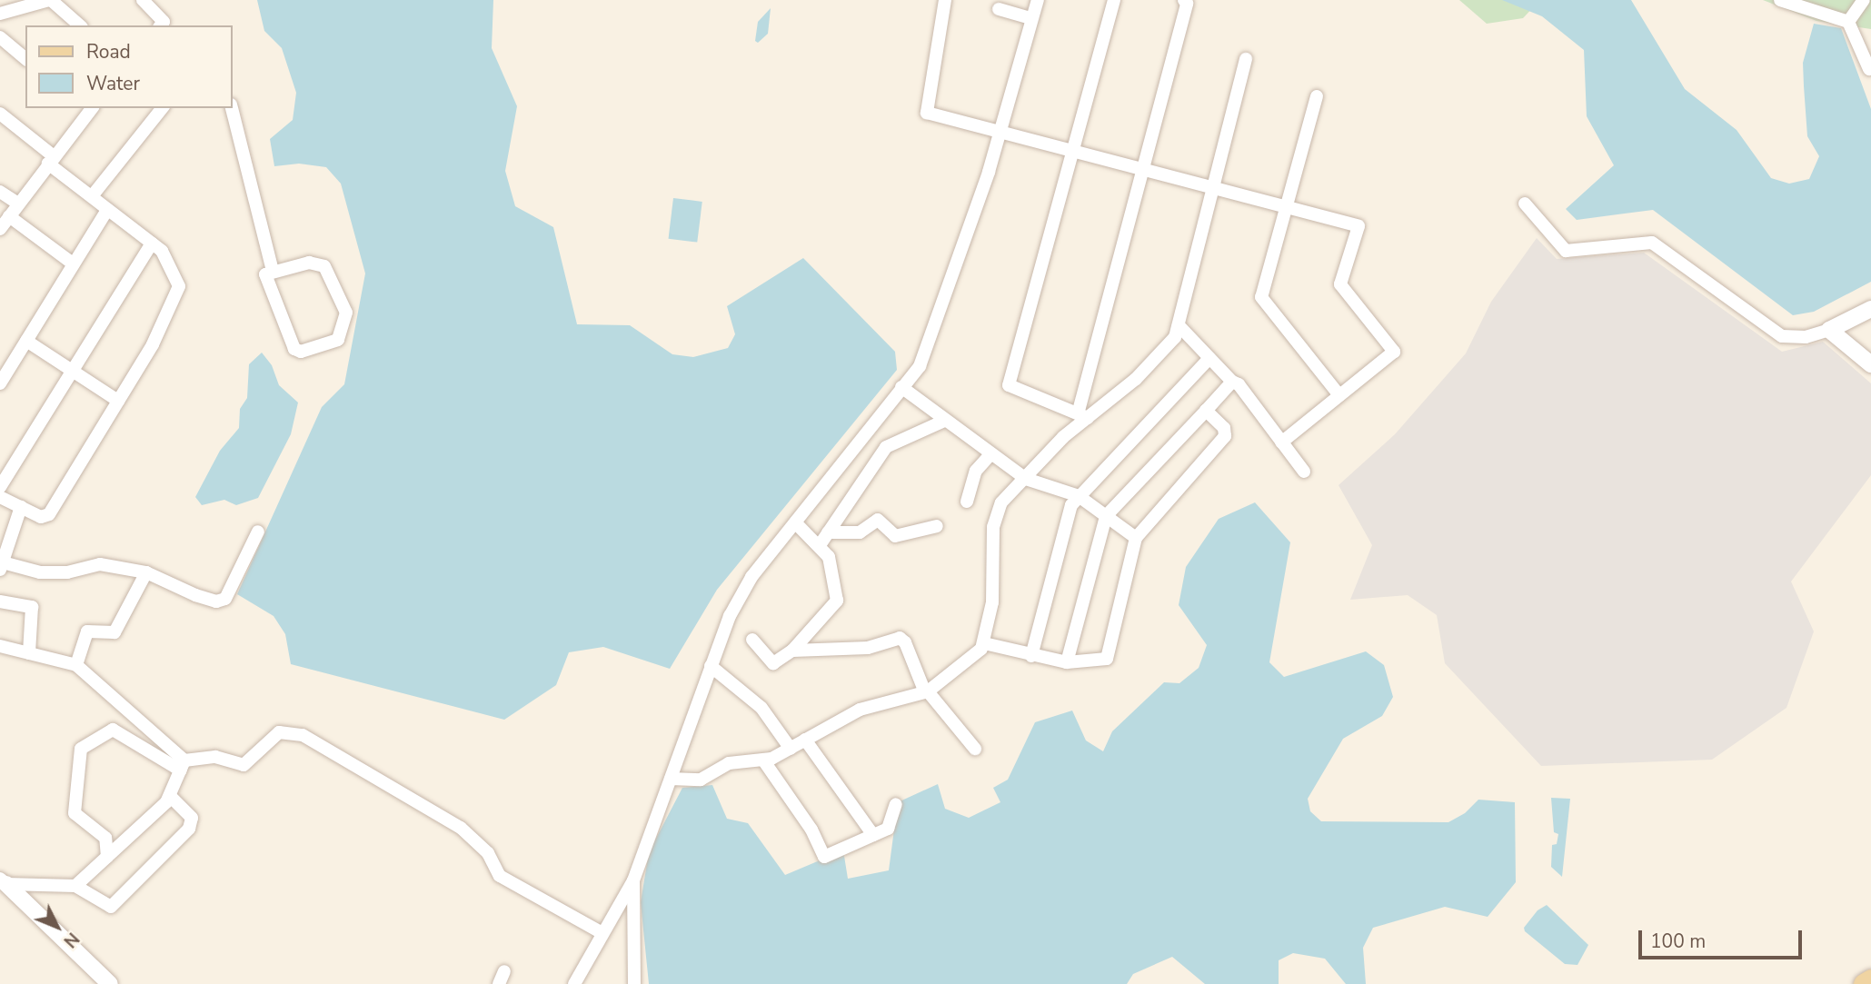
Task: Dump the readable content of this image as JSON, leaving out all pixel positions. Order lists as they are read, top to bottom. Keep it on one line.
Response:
{"legend":["Road","Water"],"scale_bar":"100 m","north":"bottom right"}
